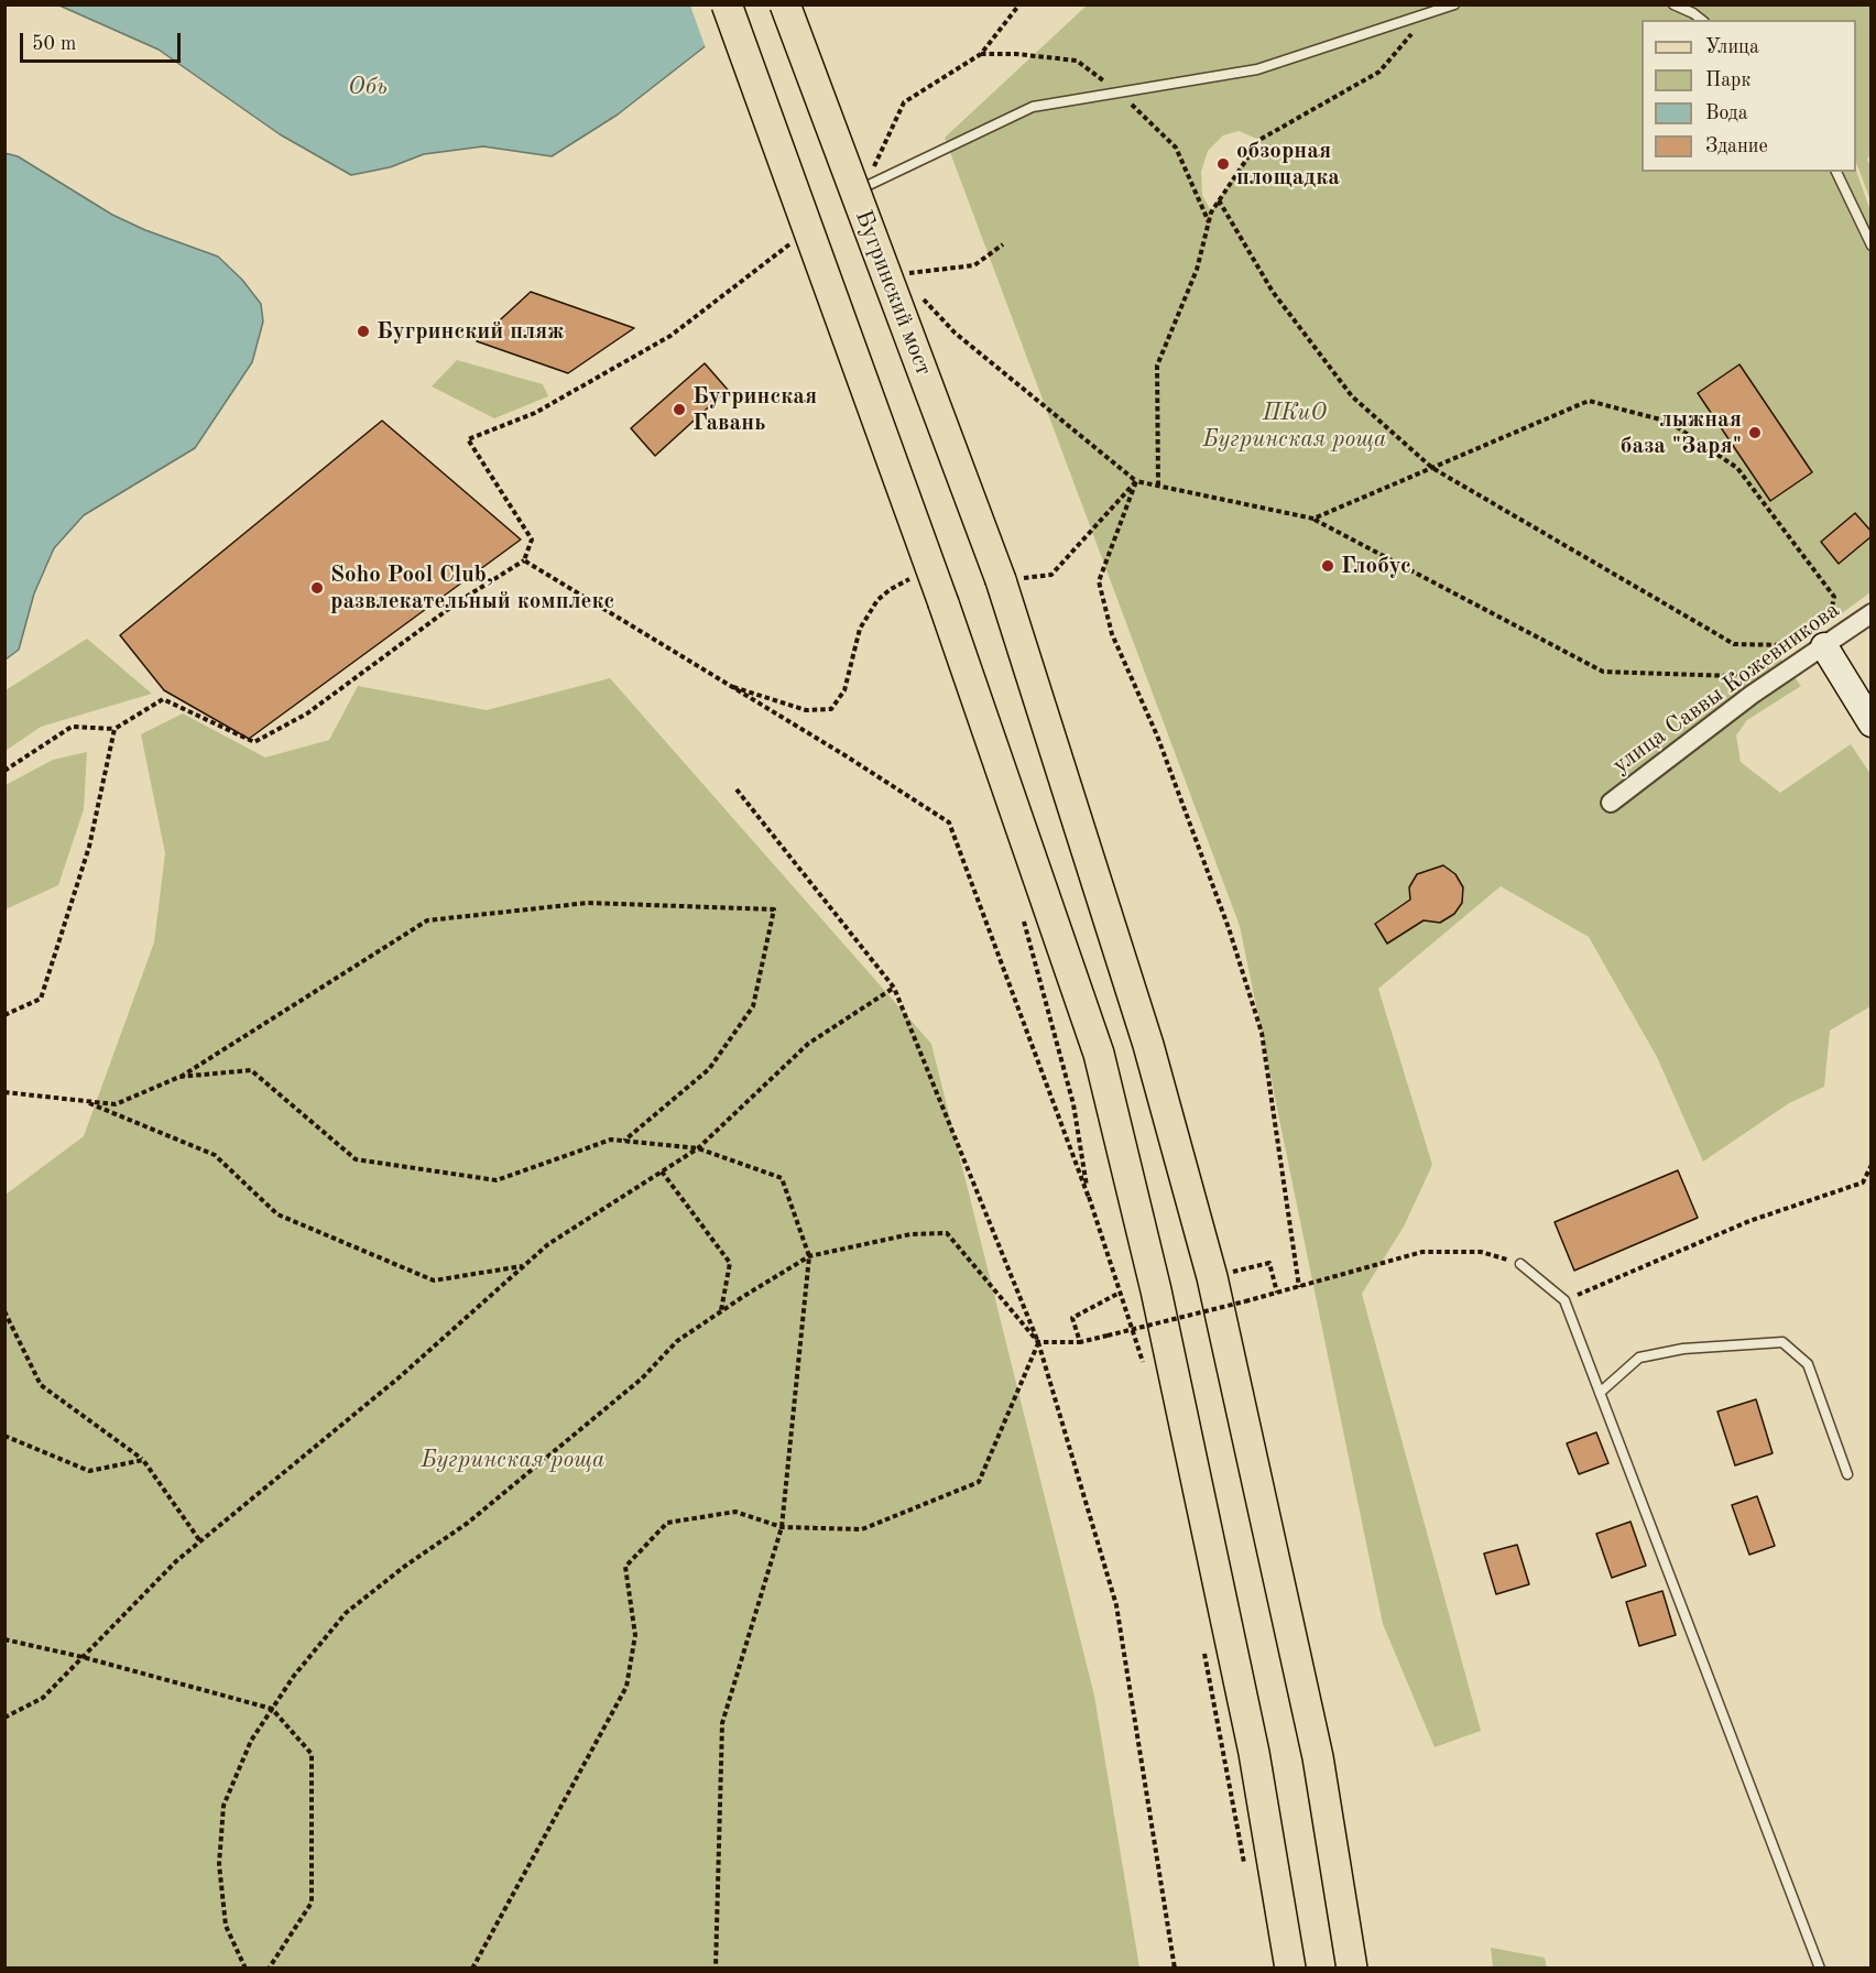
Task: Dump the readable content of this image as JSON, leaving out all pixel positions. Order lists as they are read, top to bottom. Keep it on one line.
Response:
{"streets":{"main road":["Бугринский мост"],"street":["улица Саввы Кожевникова"]},"water":["Обь"],"parks":["ПКиО Бугринская роща","Бугринская роща"],"places":["обзорная площадка","Бугринский пляж","Бугринская Гавань","лыжная база \"Заря\"","Глобус","Soho Pool Club, развлекательный комплекс"],"legend":["Улица","Парк","Вода","Здание"],"scale_bar":"50 m"}
